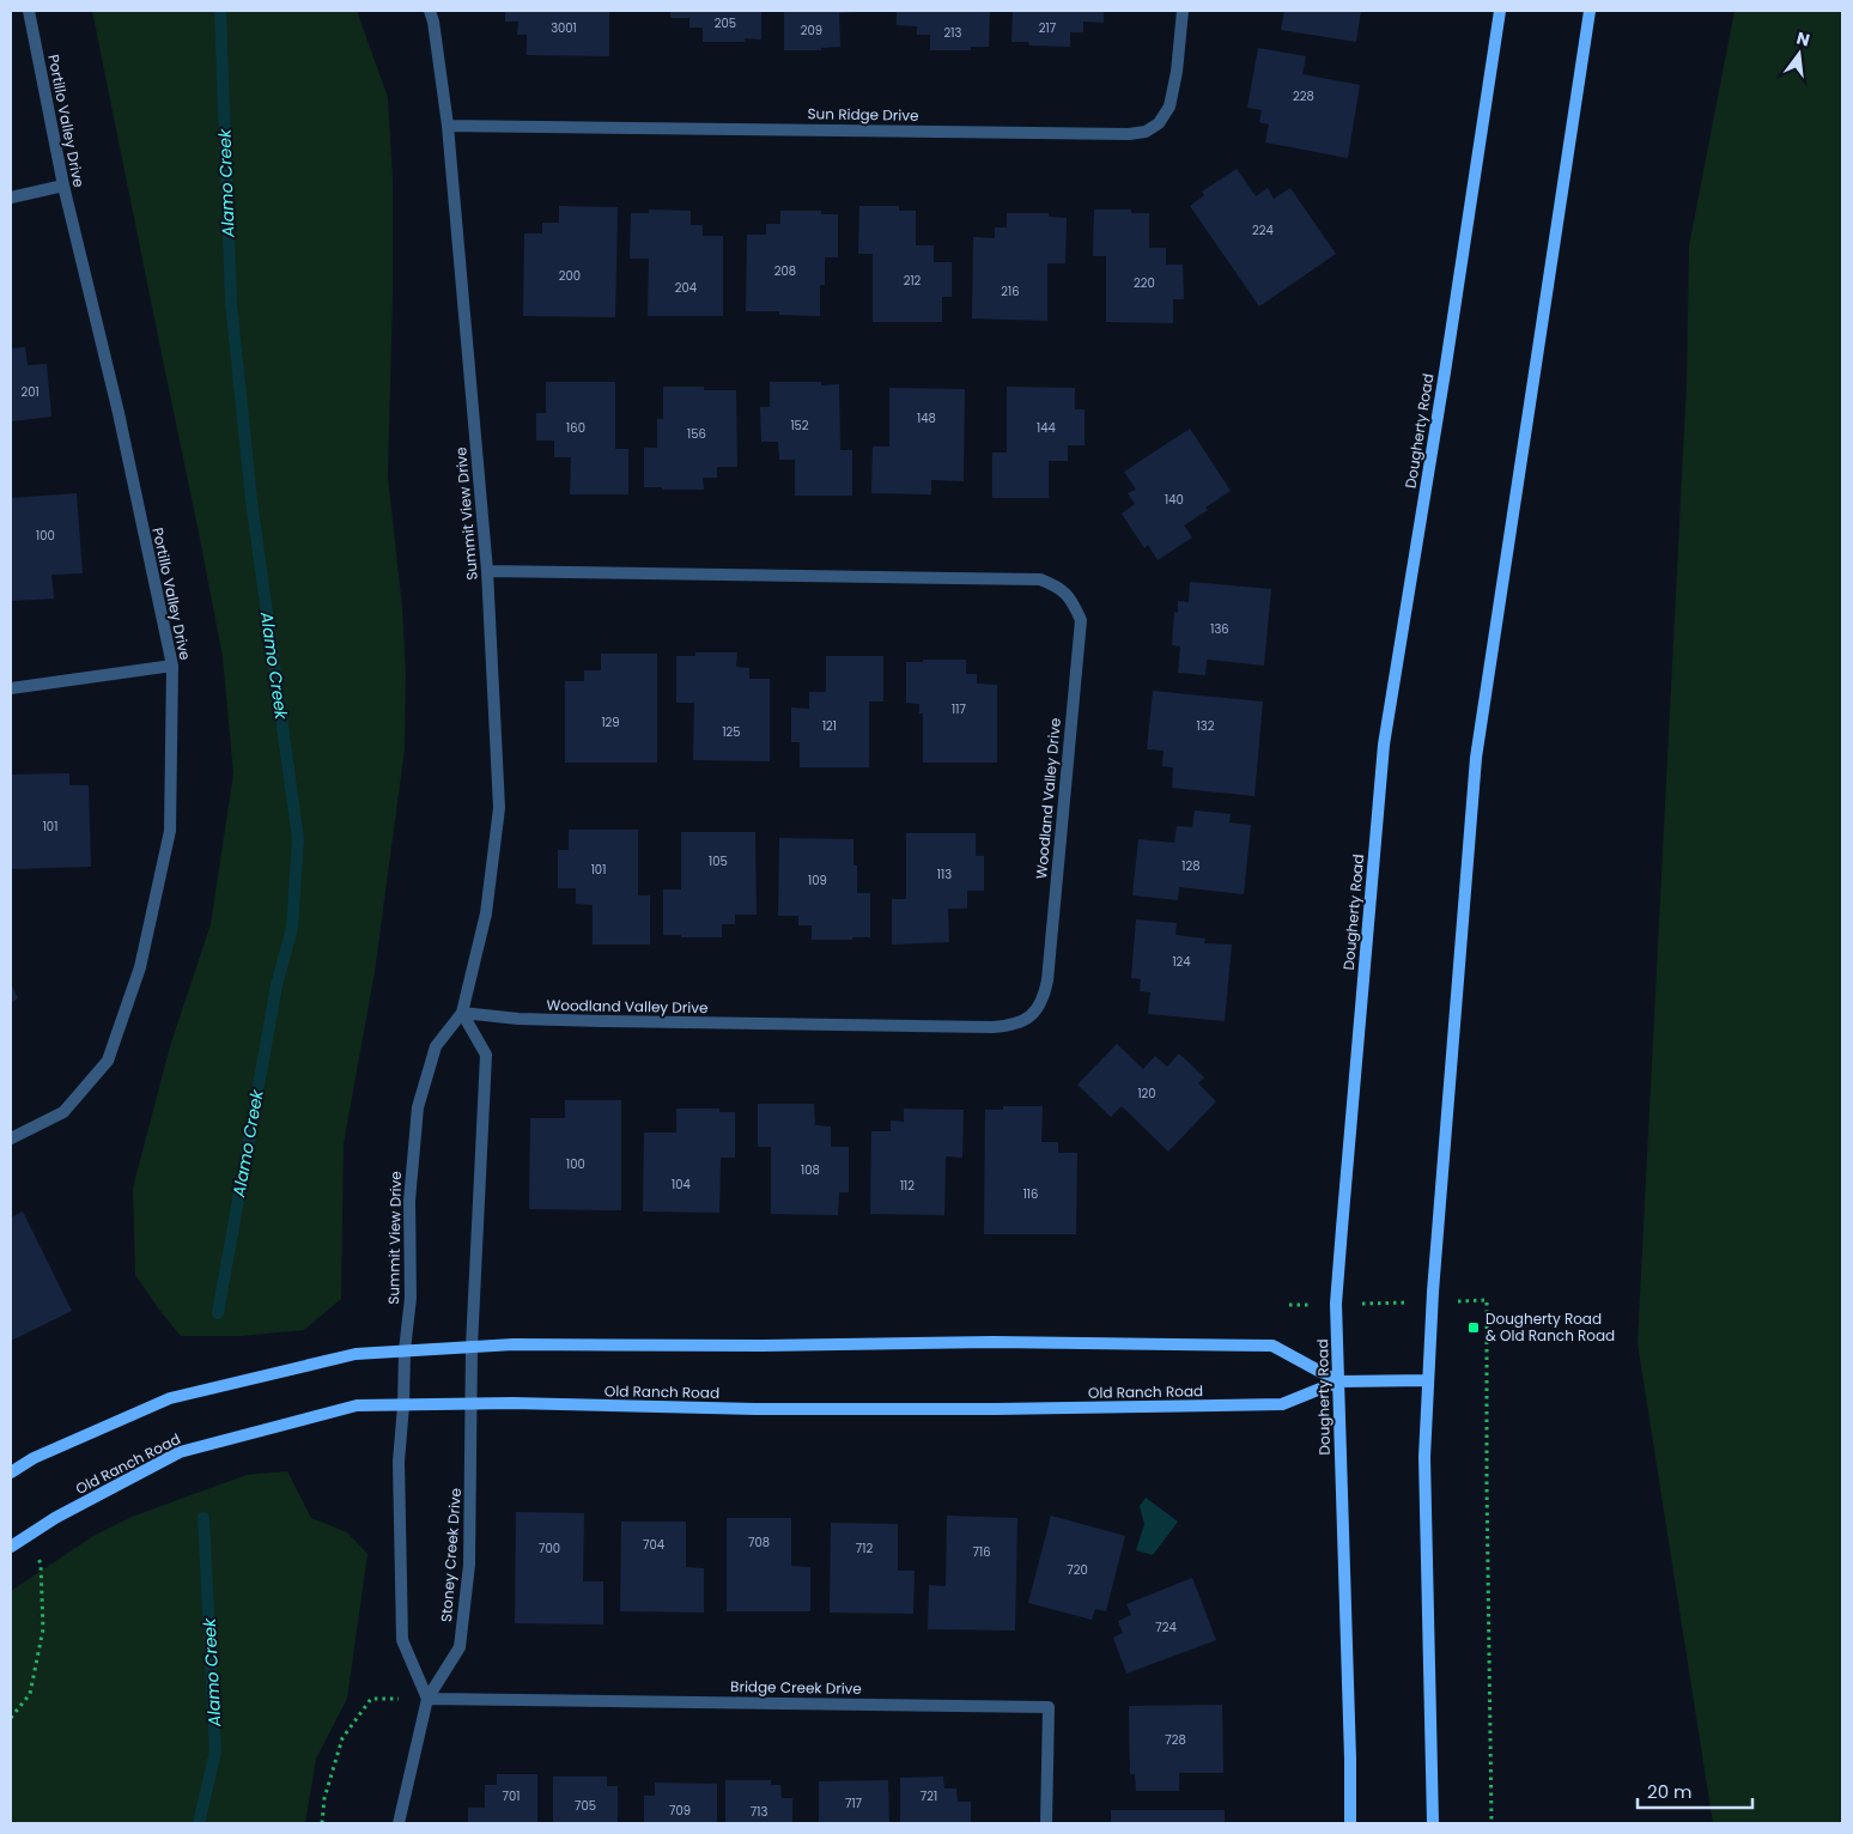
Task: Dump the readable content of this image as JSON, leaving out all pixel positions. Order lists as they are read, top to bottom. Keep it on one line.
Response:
{"streets":{"main road":["Dougherty Road","Old Ranch Road"],"street":["Sun Ridge Drive","Portillo Valley Drive","Summit View Drive","Woodland Valley Drive","Stoney Creek Drive","Bridge Creek Drive"]},"crossings":[["Sun Ridge Drive","Summit View Drive"],["Dougherty Road","Old Ranch Road"],["Summit View Drive","Woodland Valley Drive"],["Summit View Drive","Old Ranch Road"],["Old Ranch Road","Stoney Creek Drive"],["Stoney Creek Drive","Bridge Creek Drive"]],"water":["Alamo Creek"],"places":{"transit":["Dougherty Road & Old Ranch Road"]},"house_numbers":["205","3001","217","209","213","228","224","208","200","212","220","204","216","201","148","152","160","144","156","140","100","136","117","129","121","132","125","101","105","128","101","113","109","124","120","100","108","104","112","116","708","704","700","712","716","720","724","728","701","721","717","705","709","713"],"scale_bar":"20 m","north":"top"}
